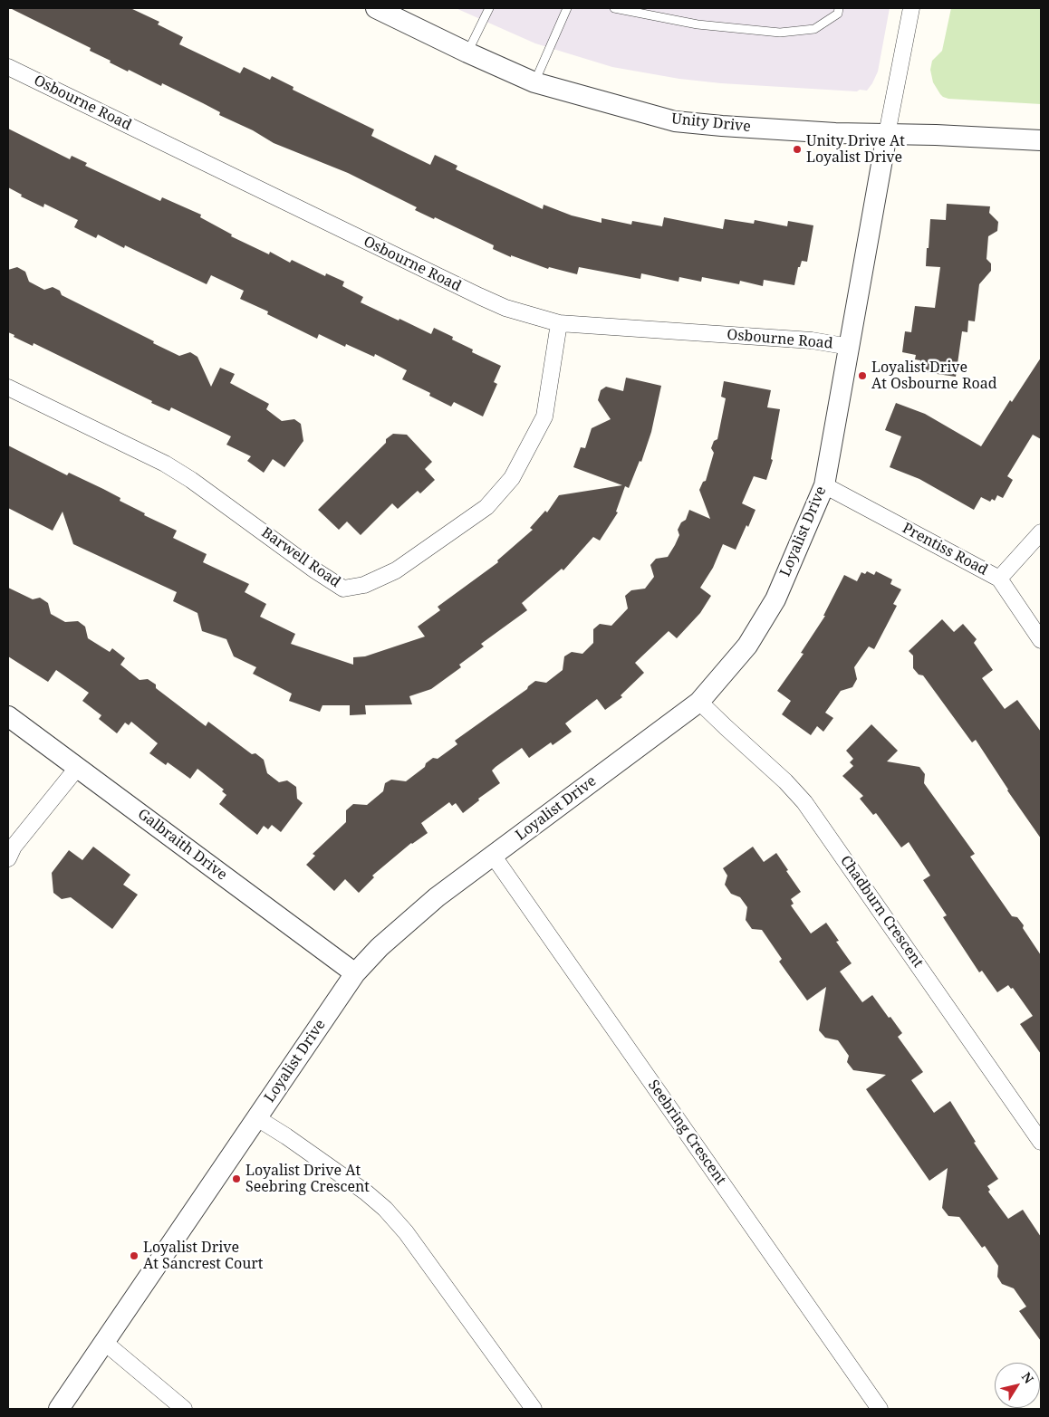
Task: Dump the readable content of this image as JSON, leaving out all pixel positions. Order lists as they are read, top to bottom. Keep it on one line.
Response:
{"streets":{"street":["Osbourne Road","Unity Drive","Loyalist Drive","Prentiss Road","Barwell Road","Galbraith Drive","Chadburn Crescent","Seebring Crescent"]},"crossings":[["Osbourne Road","Loyalist Drive"],["Osbourne Road","Barwell Road"],["Unity Drive","Loyalist Drive"],["Loyalist Drive","Prentiss Road"],["Loyalist Drive","Galbraith Drive"],["Loyalist Drive","Chadburn Crescent"],["Loyalist Drive","Seebring Crescent"]],"places":["Unity Drive At Loyalist Drive","Loyalist Drive At Osbourne Road","Loyalist Drive At Seebring Crescent","Loyalist Drive At Sancrest Court"],"north":"top right"}
